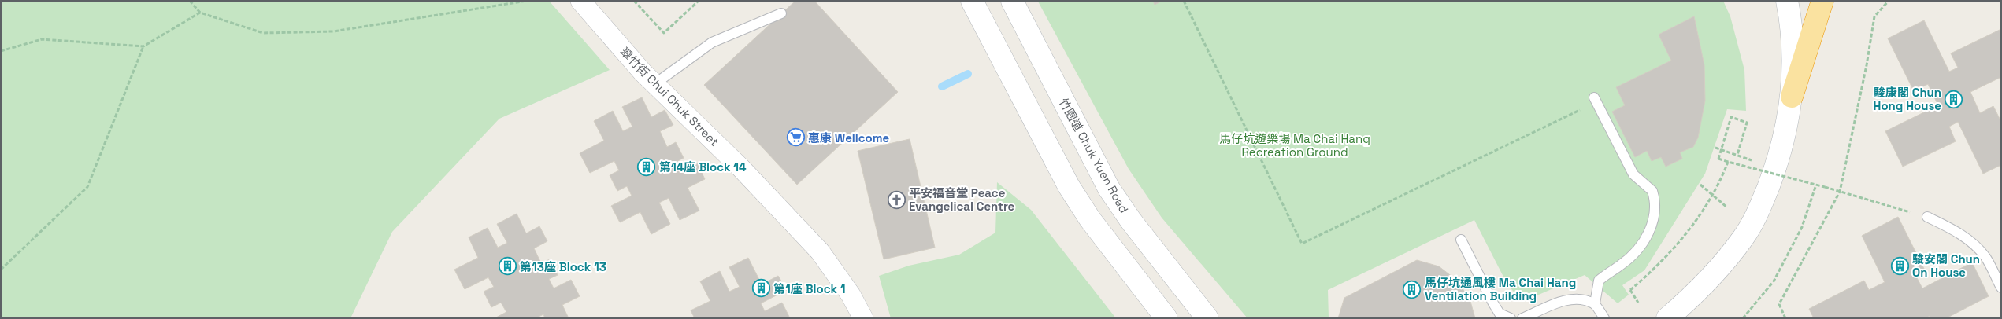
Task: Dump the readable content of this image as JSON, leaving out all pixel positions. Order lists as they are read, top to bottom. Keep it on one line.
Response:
{"streets":{"main road":["竹園道 Chuk Yuen Road"],"street":["翠竹街 Chui Chuk Street"]},"parks":["馬仔坑遊樂場 Ma Chai Hang Recreation Ground"],"places":{"building":["駿康閣 Chun Hong House","第14座 Block 14","駿安閣 Chun On House","第13座 Block 13","第1座 Block 1","馬仔坑通風樓 Ma Chai Hang Ventilation Building"],"supermarket":["惠康 Wellcome"],"church":["平安福音堂 Peace Evangelical Centre"]}}
